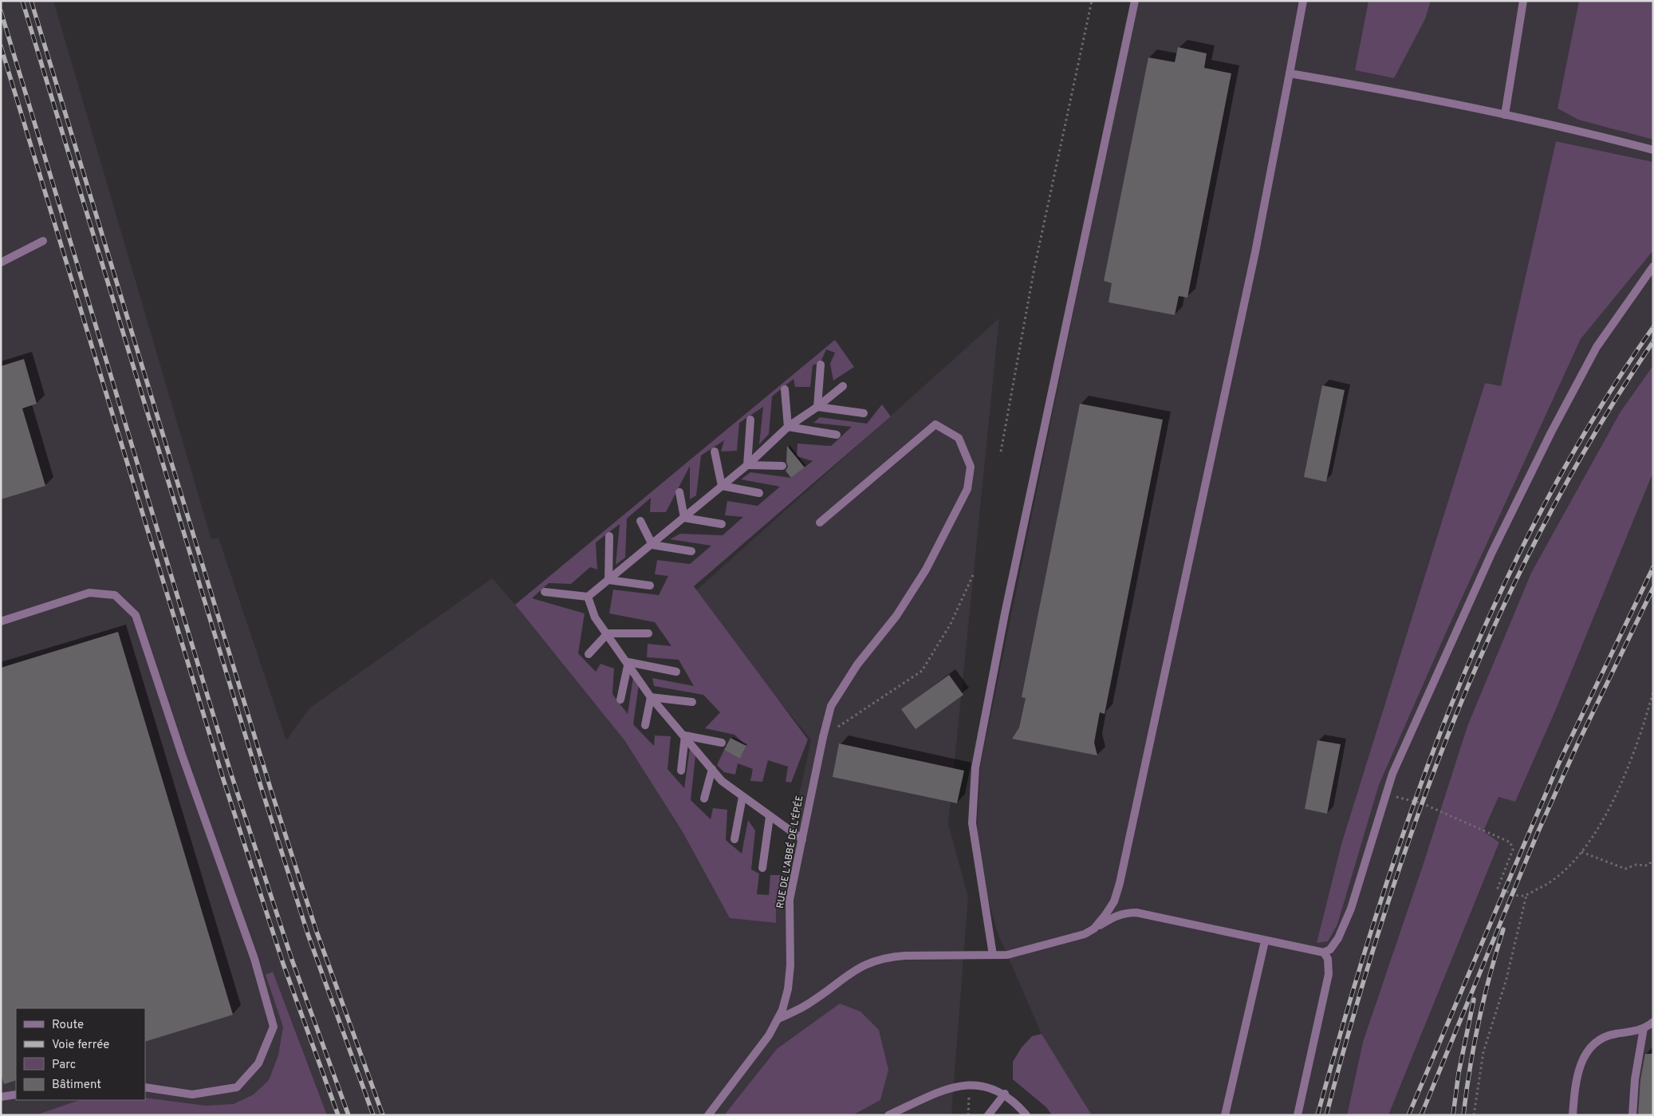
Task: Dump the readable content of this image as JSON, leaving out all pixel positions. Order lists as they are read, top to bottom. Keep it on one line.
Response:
{"streets":{"street":["RUE DE L'ABBÉ DE L'ÉPÉE"]},"legend":["Route","Voie ferrée","Parc","Bâtiment"]}
